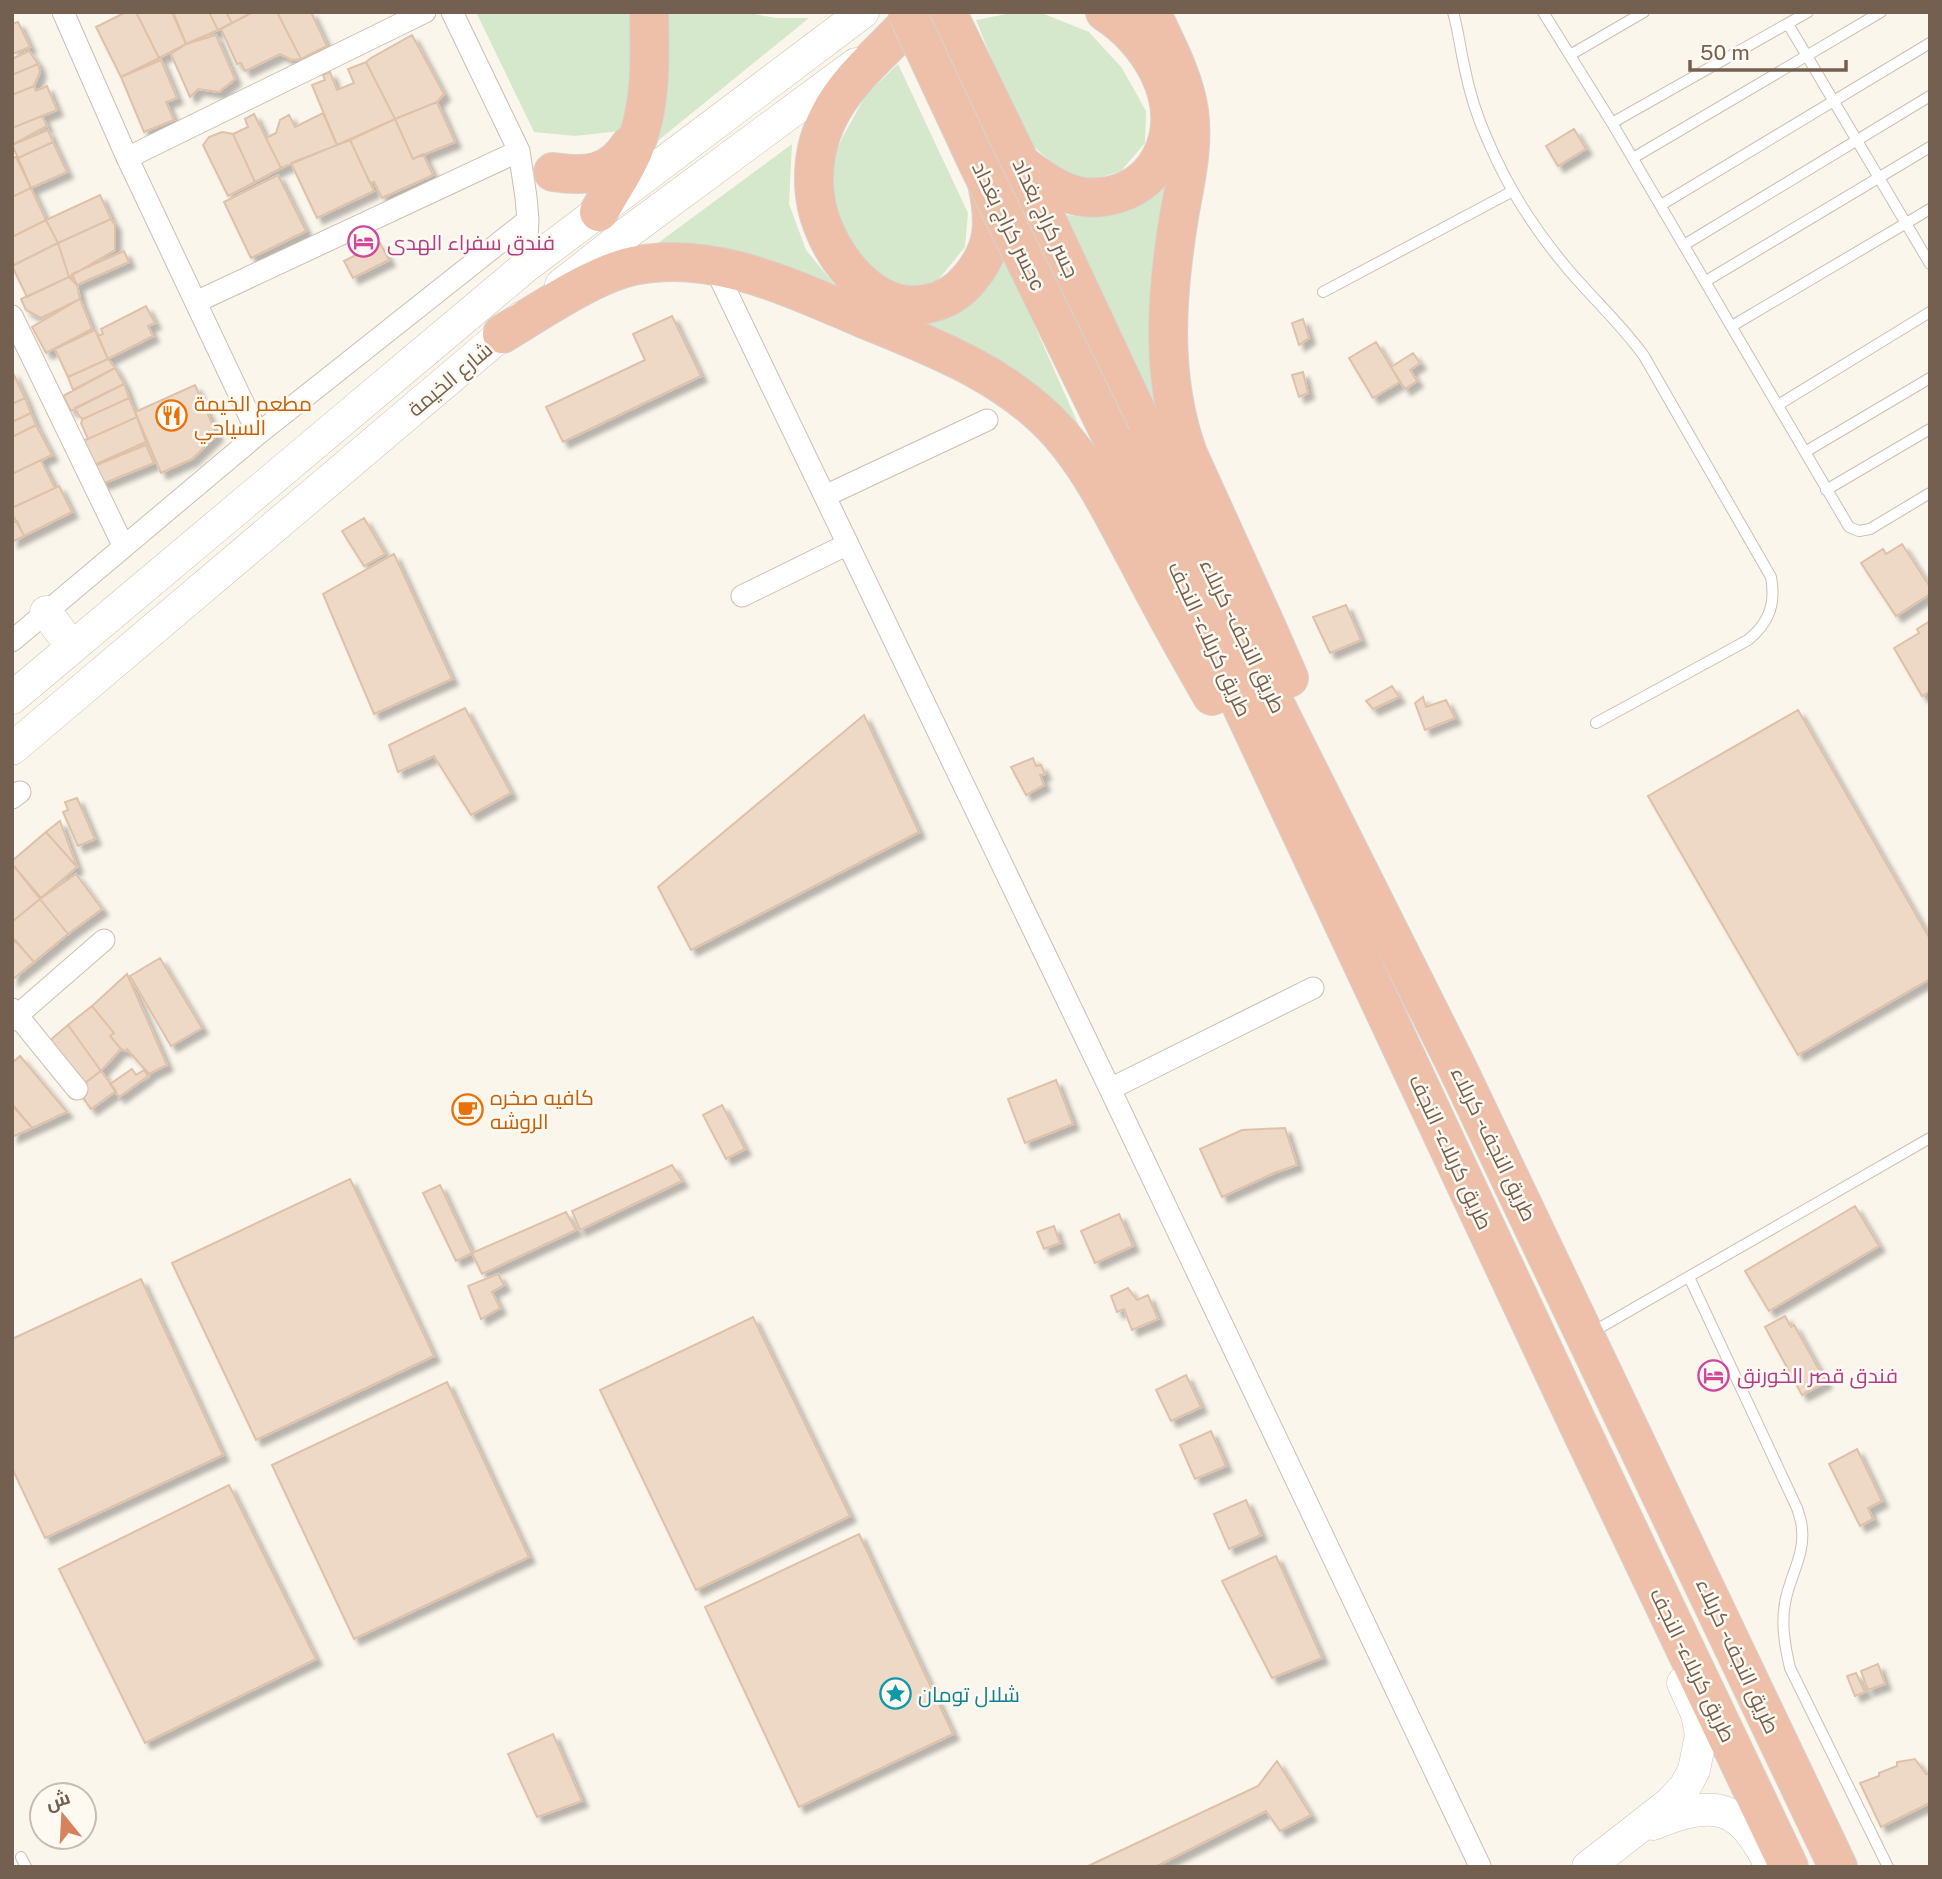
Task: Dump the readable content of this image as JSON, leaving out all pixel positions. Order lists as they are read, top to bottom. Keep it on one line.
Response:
{"streets":{"highway":["جسر كراج بغداد","جسر كراج بغدادc","طريق النجف - کربلاء","طريق کربلاء - النجف"],"street":["شارع الخيمة"]},"crossings":[["جسر كراج بغداد","جسر كراج بغدادc"],["جسر كراج بغداد","طريق النجف - کربلاء"],["جسر كراج بغداد","طريق کربلاء - النجف"],["جسر كراج بغدادc","شارع الخيمة"],["جسر كراج بغدادc","طريق النجف - کربلاء"],["جسر كراج بغدادc","طريق کربلاء - النجف"],["طريق النجف - کربلاء","طريق کربلاء - النجف"]],"places":{"hotel":["فندق سفراء الهدى","فندق قصر الخورنق"],"restaurant":["مطعم الخيمة السياحي"],"cafe":["كافيه صخره الروشه"],"place":["شلال تومان"]},"scale_bar":"50 m","north":"top"}
